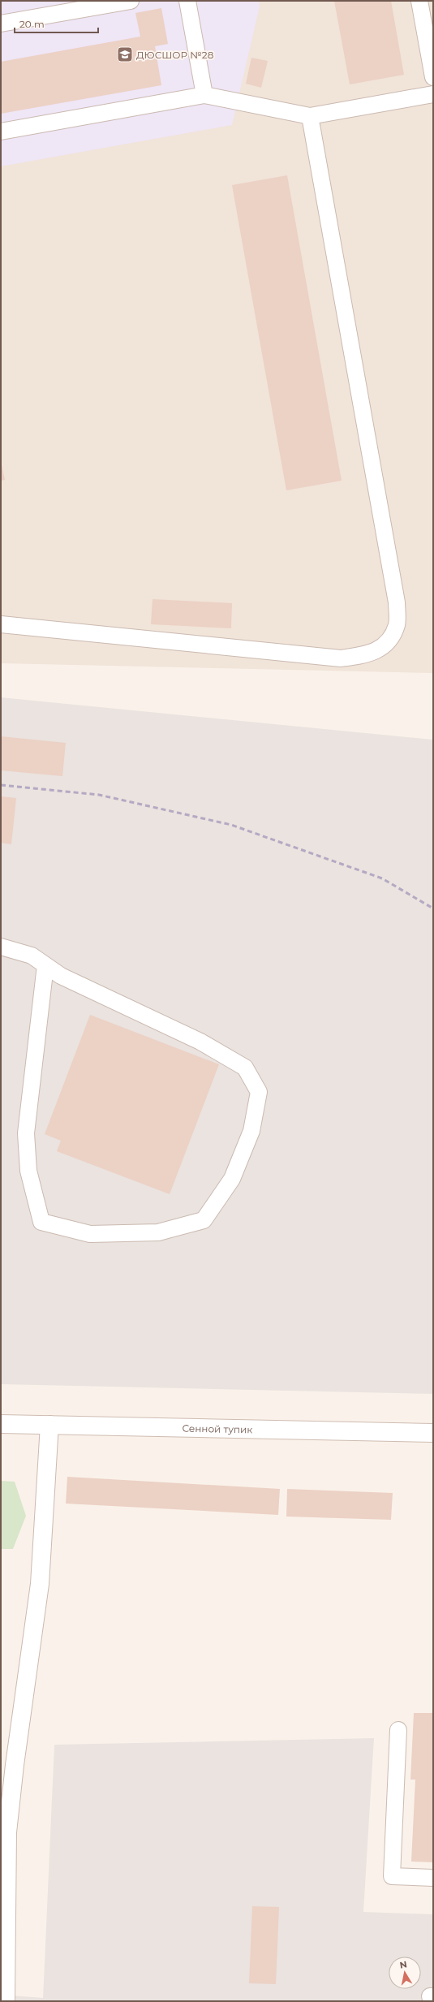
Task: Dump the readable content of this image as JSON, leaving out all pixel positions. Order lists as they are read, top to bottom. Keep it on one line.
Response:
{"streets":{"street":["Сенной тупик"]},"places":{"school or university":["ДЮСШОР №28"]},"scale_bar":"20 m","north":"top"}
